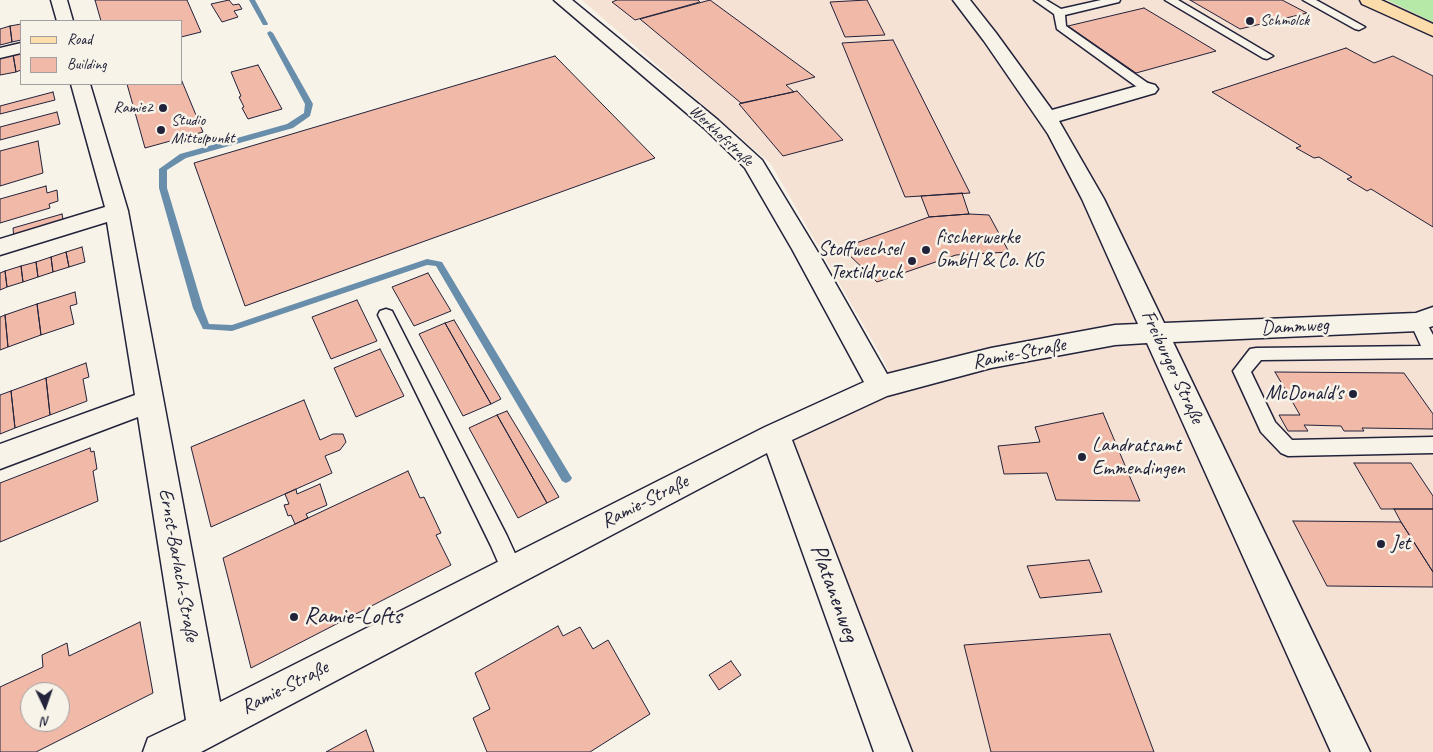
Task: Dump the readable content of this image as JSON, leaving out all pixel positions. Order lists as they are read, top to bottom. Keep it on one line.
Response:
{"streets":{"street":["Werkhofstraße","Dammweg","Ramie-Straße","Freiburger Straße","Ernst-Barlach-Straße","Platanenweg"]},"crossings":[["Werkhofstraße","Ramie-Straße"],["Dammweg","Ramie-Straße"],["Dammweg","Freiburger Straße"],["Ramie-Straße","Freiburger Straße"],["Ramie-Straße","Ernst-Barlach-Straße"],["Ramie-Straße","Platanenweg"]],"places":["Schmolck","Ramie2","Studio Mittelpunkt","fischerwerke GmbH & Co. KG","Stoffwechsel Textildruck","McDonald's","Landratsamt Emmendingen","Jet","Ramie-Lofts"],"legend":["Road","Building"],"north":"bottom"}
